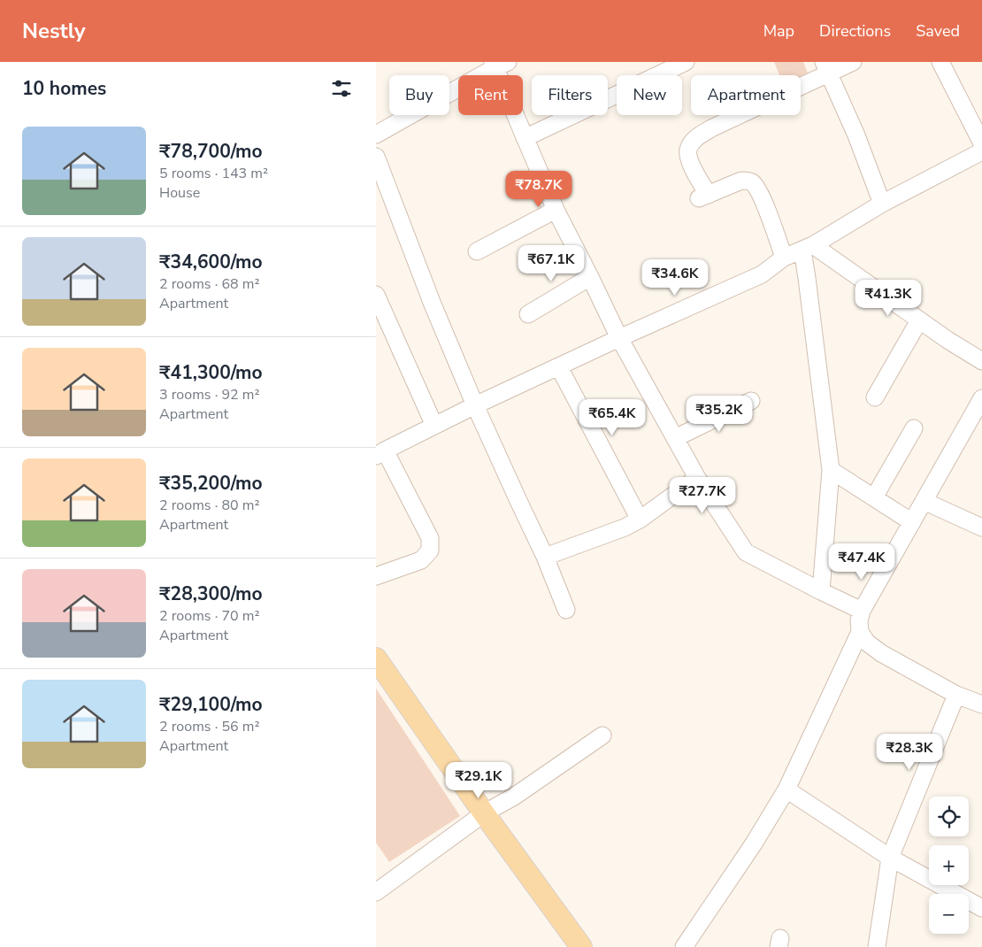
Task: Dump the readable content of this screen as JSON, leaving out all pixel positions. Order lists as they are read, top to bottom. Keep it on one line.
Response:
{"page":{"header":"Nestly","nav":["Map","Directions","Saved"],"heading":"10 homes","chip":["Buy","Rent","Filters","New","Apartment"],"list":[{"name":"₹78,700/mo","note":"5 rooms · 143 m² · House"},{"name":"₹34,600/mo","note":"2 rooms · 68 m² · Apartment"},{"name":"₹41,300/mo","note":"3 rooms · 92 m² · Apartment"},{"name":"₹35,200/mo","note":"2 rooms · 80 m² · Apartment"},{"name":"₹28,300/mo","note":"2 rooms · 70 m² · Apartment"},{"name":"₹29,100/mo","note":"2 rooms · 56 m² · Apartment"}],"price":["₹78.7K","₹67.1K","₹34.6K","₹41.3K","₹35.2K","₹65.4K","₹27.7K","₹47.4K","₹28.3K","₹29.1K"],"map_buttons":["+","−"]}}
